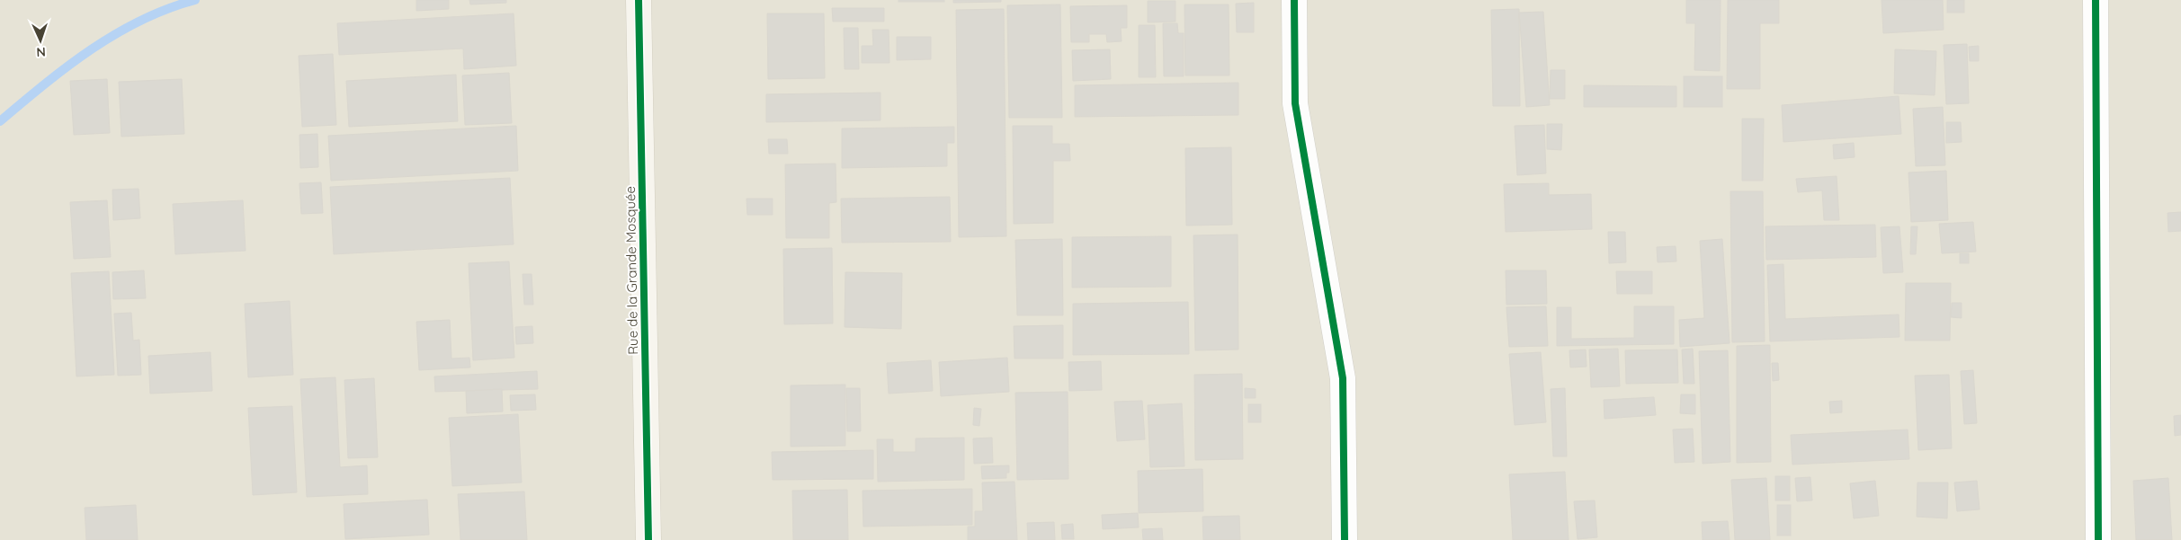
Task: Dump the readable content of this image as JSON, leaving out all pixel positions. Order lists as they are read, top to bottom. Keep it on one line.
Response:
{"streets":{"street":["Rue de la Grande Mosquée"]},"north":"bottom"}
